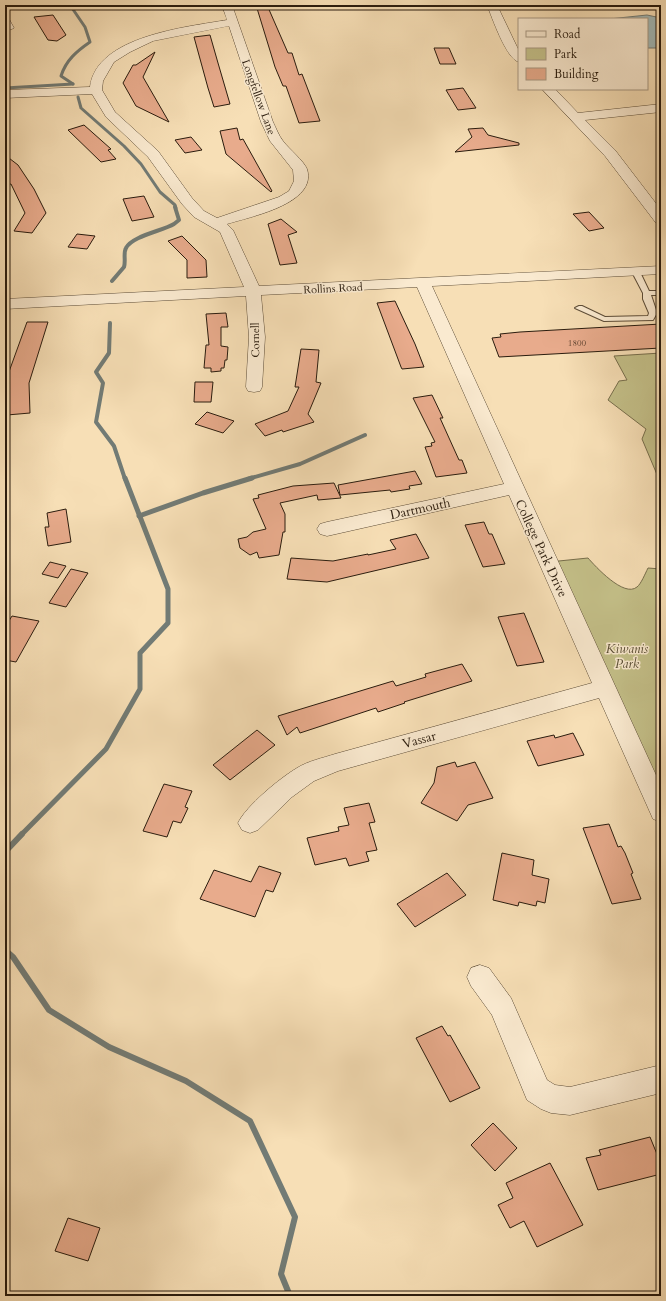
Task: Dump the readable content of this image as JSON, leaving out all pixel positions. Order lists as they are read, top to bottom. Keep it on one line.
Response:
{"streets":{"street":["Longfellow Lane","Rollins Road","Cornell","Dartmouth","College Park Drive","Vassar"]},"crossings":[["Longfellow Lane","Cornell"],["Rollins Road","Cornell"],["Rollins Road","College Park Drive"],["Dartmouth","College Park Drive"],["College Park Drive","Vassar"]],"parks":["Kiwanis Park"],"house_numbers":["1800"],"legend":["Road","Park","Building"]}
